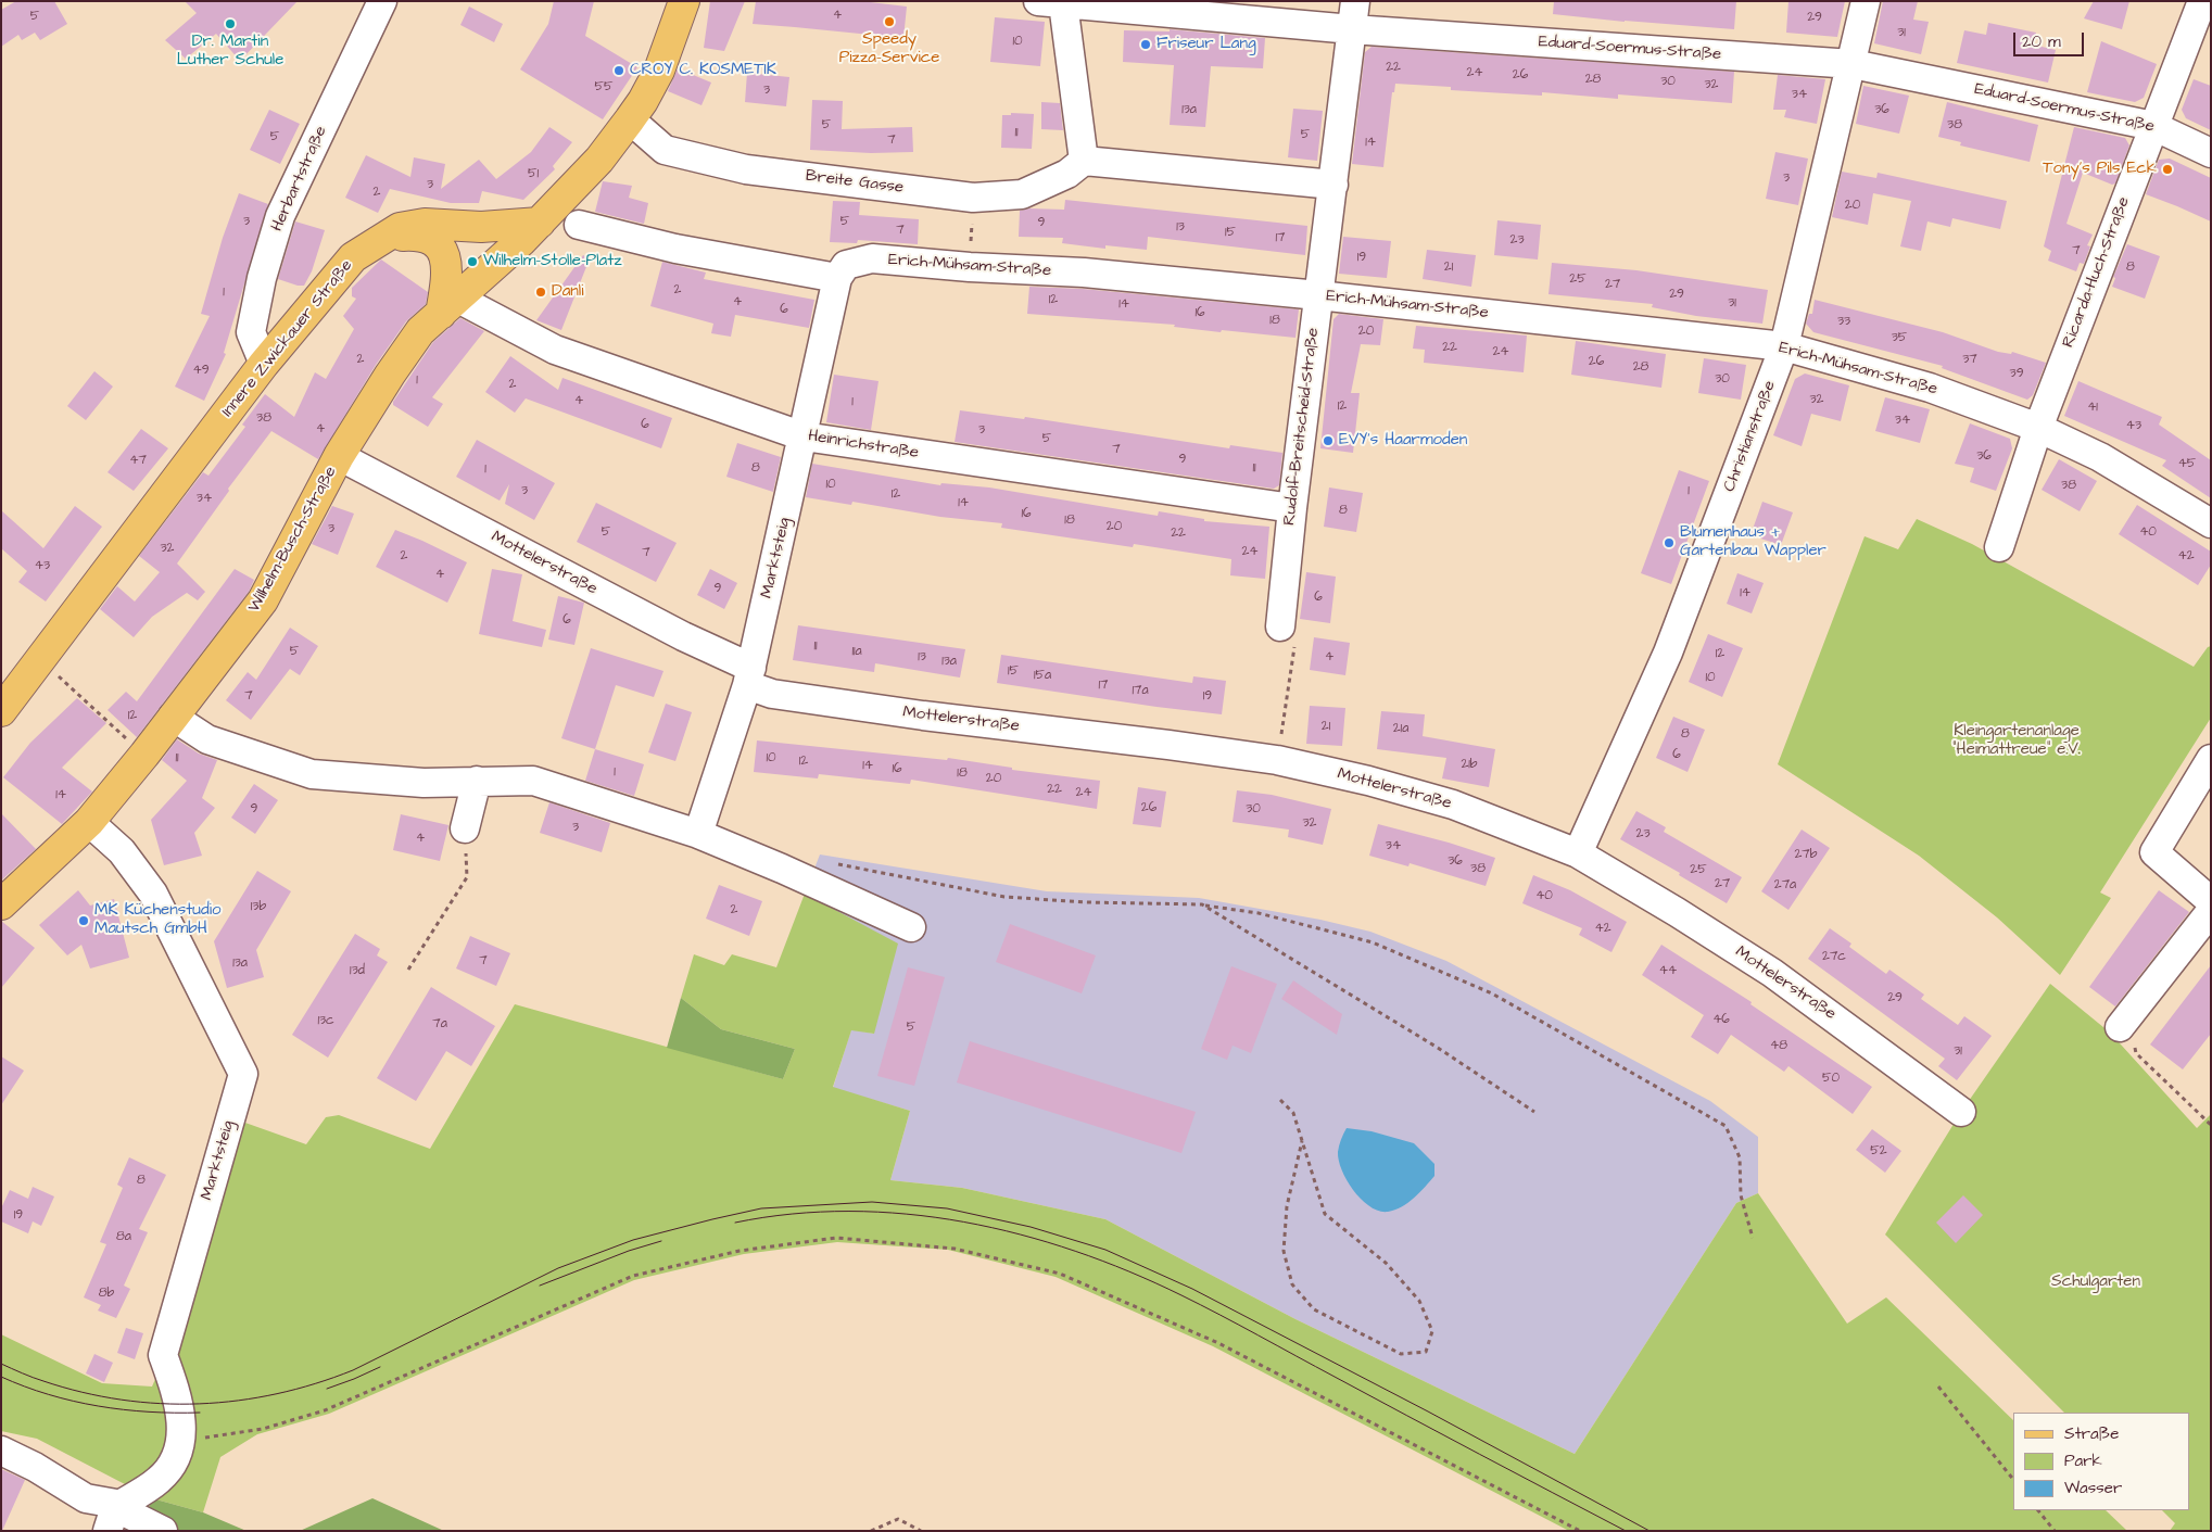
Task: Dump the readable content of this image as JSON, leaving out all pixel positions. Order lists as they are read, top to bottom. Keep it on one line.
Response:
{"streets":{"main road":["Innere Zwickauer Straße","Wilhelm-Busch-Straße"],"street":["Eduard-Soermus-Straße","Herbartstraße","Breite Gasse","Erich-Mühsam-Straße","Ricarda-Huch-Straße","Rudolf-Breitscheid-Straße","Christianstraße","Heinrichstraße","Marktsteig","Mottelerstraße"]},"crossings":[["Eduard-Soermus-Straße","Ricarda-Huch-Straße"],["Eduard-Soermus-Straße","Rudolf-Breitscheid-Straße"],["Eduard-Soermus-Straße","Christianstraße"],["Herbartstraße","Innere Zwickauer Straße"],["Erich-Mühsam-Straße","Ricarda-Huch-Straße"],["Erich-Mühsam-Straße","Rudolf-Breitscheid-Straße"],["Erich-Mühsam-Straße","Christianstraße"],["Erich-Mühsam-Straße","Marktsteig"],["Innere Zwickauer Straße","Wilhelm-Busch-Straße"],["Rudolf-Breitscheid-Straße","Heinrichstraße"],["Christianstraße","Mottelerstraße"],["Heinrichstraße","Wilhelm-Busch-Straße"],["Heinrichstraße","Marktsteig"],["Wilhelm-Busch-Straße","Marktsteig"],["Wilhelm-Busch-Straße","Mottelerstraße"],["Marktsteig","Mottelerstraße"]],"parks":["Kleingartenanlage \"Heimattreue\" e.V.","Schulgarten"],"places":["Speedy Pizza-Service","Dr. Martin Luther Schule","Friseur Lang","CROY C. KOSMETIK","Tony's Pils Eck","Wilhelm-Stolle-Platz","Danli","EVY's Haarmoden","Blumenhaus + Gartenbau Wappler","MK Küchenstudio Mautsch GmbH"],"house_numbers":["4","5","29","31","10","22","24","26","28","30","32","55","3","34","13a","36","5","38","11","5","5","7","14","51","3","3","2","20","3","5","9","13","7","15","17","23","7","19","21","8","25","27","2","1","29","12","4","31","14","6","16","18","33","20","35","22","24","2","37","26","28","49","39","30","1","2","32","4","1","12","41","38","34","6","43","4","3","5","7","36","9","47","45","8","11","1","10","38","3","1","12","34","14","8","16","18","20","3","5","40","22","32","24","7","2","42","43","4","9","14","6","6","11","5","11a","12","13","4","13a","15","15a","10","17","17a","7","19","12","21","21a","8","6","11","10","12","21b","14","16","1","18","20","22","24","14","26","9","30","32","3","23","4","34","27b","36","38","25","27","27a","40","13b","2","42","27c","7","13a","13d","44","29","46","13c","7a","5","48","31","50","52","8","19","8a","8b"],"legend":["Straße","Park","Wasser"],"scale_bar":"20 m"}
